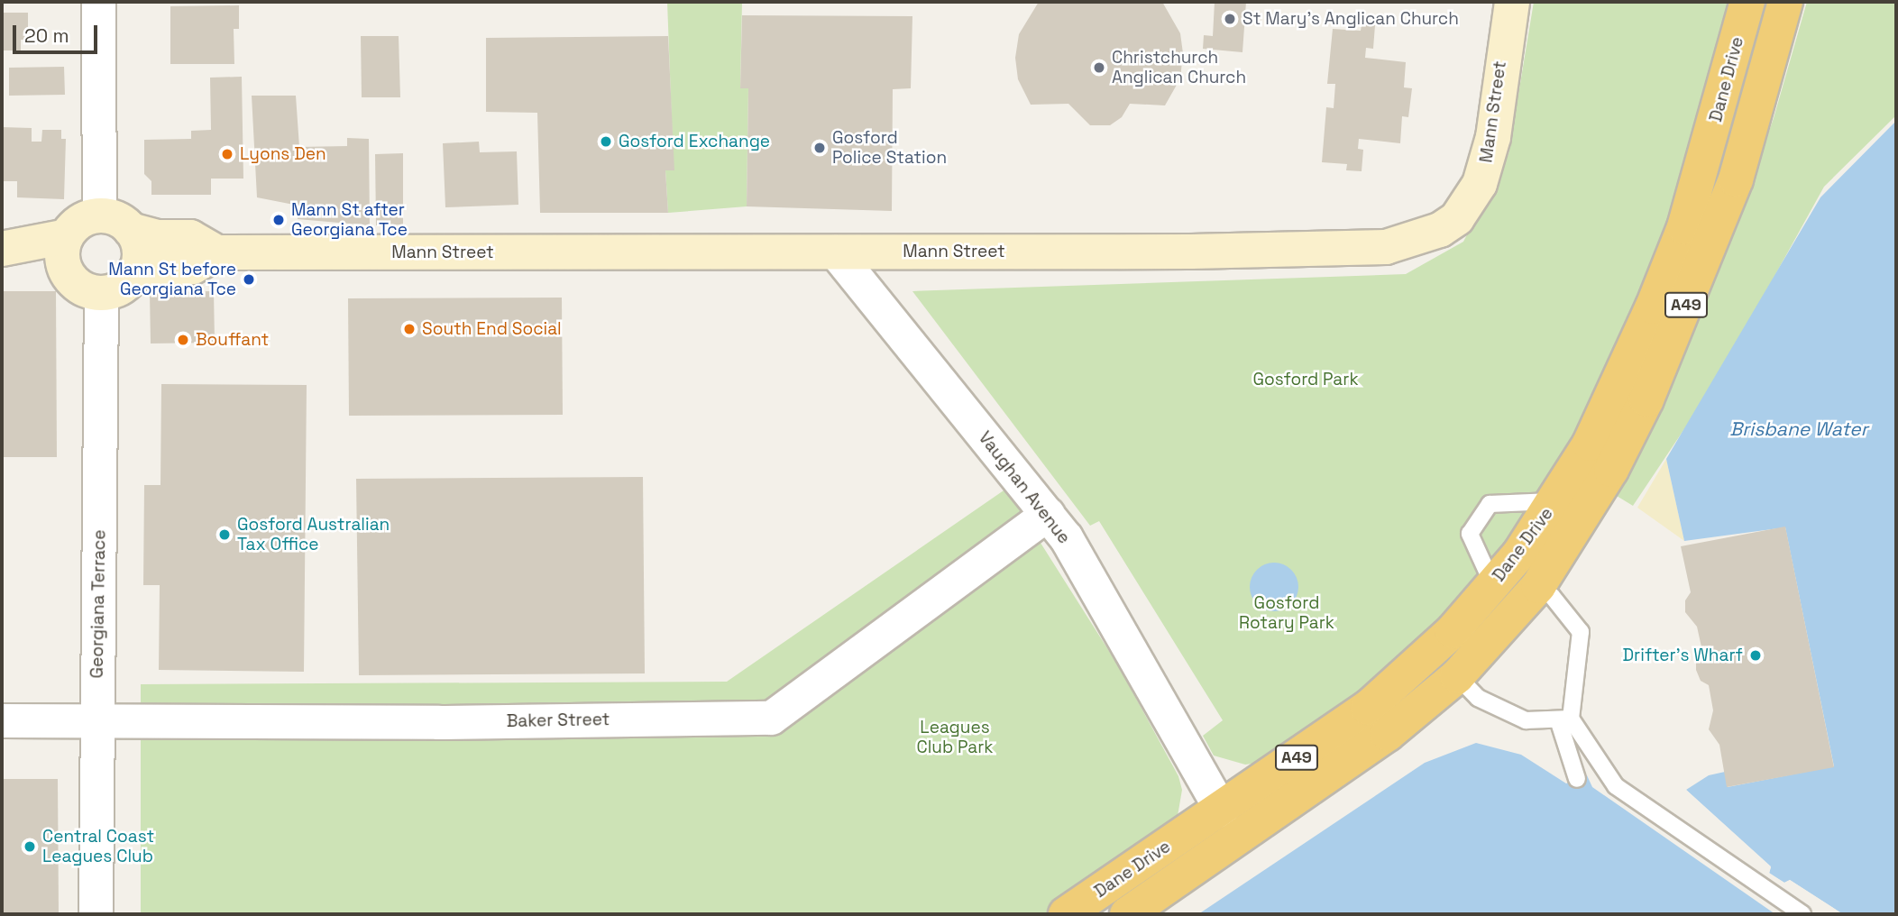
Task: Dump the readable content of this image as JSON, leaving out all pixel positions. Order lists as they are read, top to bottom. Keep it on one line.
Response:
{"streets":{"highway":["Dane Drive","A49"],"street":["Mann Street","Vaughan Avenue","Georgiana Terrace","Baker Street"]},"crossings":[["Dane Drive","Vaughan Avenue"],["Mann Street","Vaughan Avenue"],["Mann Street","Georgiana Terrace"],["Vaughan Avenue","Baker Street"],["Georgiana Terrace","Baker Street"]],"water":["Brisbane Water"],"parks":["Gosford Park","Gosford Rotary Park","Leagues Club Park"],"places":["St Mary's Anglican Church","Christchurch Anglican Church","Gosford Exchange","Gosford Police Station","Lyons Den","Mann St after Georgiana Tce","Mann St before Georgiana Tce","South End Social","Bouffant","Gosford Australian Tax Office","Drifter's Wharf","Central Coast Leagues Club"],"scale_bar":"20 m"}
